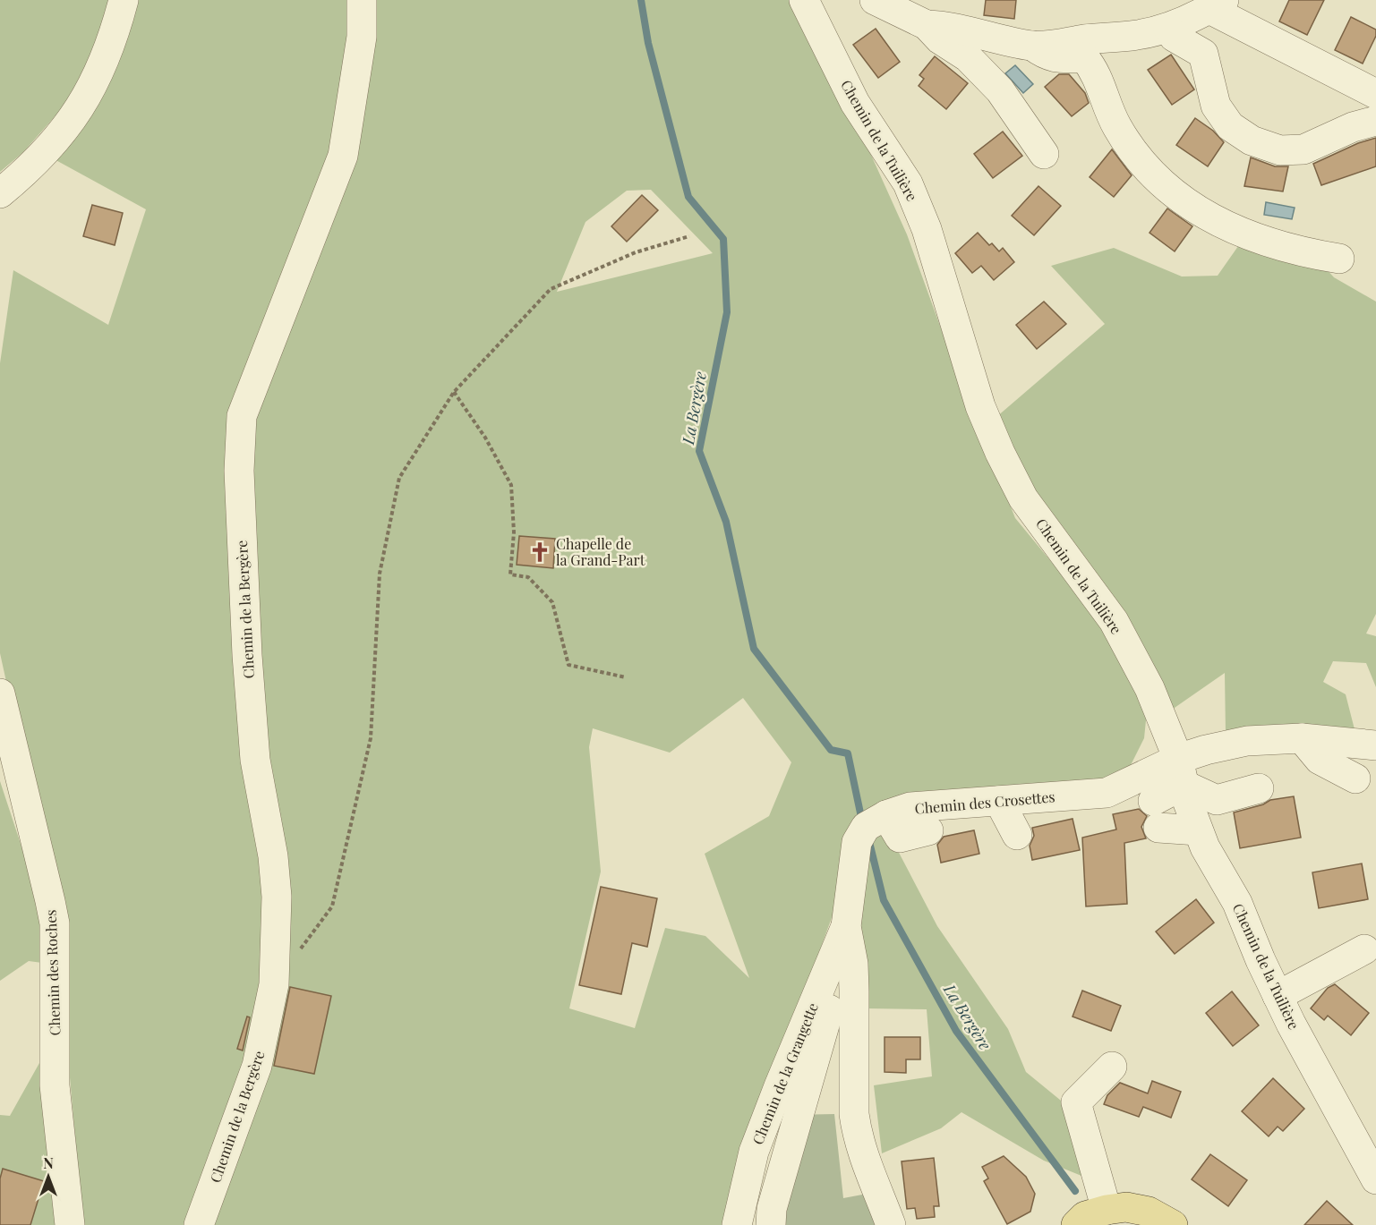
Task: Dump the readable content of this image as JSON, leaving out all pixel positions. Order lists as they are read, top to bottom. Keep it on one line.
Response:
{"streets":{"street":["Chemin de la Tuilière","Chemin de la Bergère","Chemin des Crosettes","Chemin des Roches","Chemin de la Grangette"]},"crossings":[["Chemin de la Tuilière","Chemin des Crosettes"],["Chemin des Crosettes","Chemin de la Grangette"]],"water":["La Bergère"],"places":{"church":["Chapelle de la Grand-Part"]},"north":"top"}
